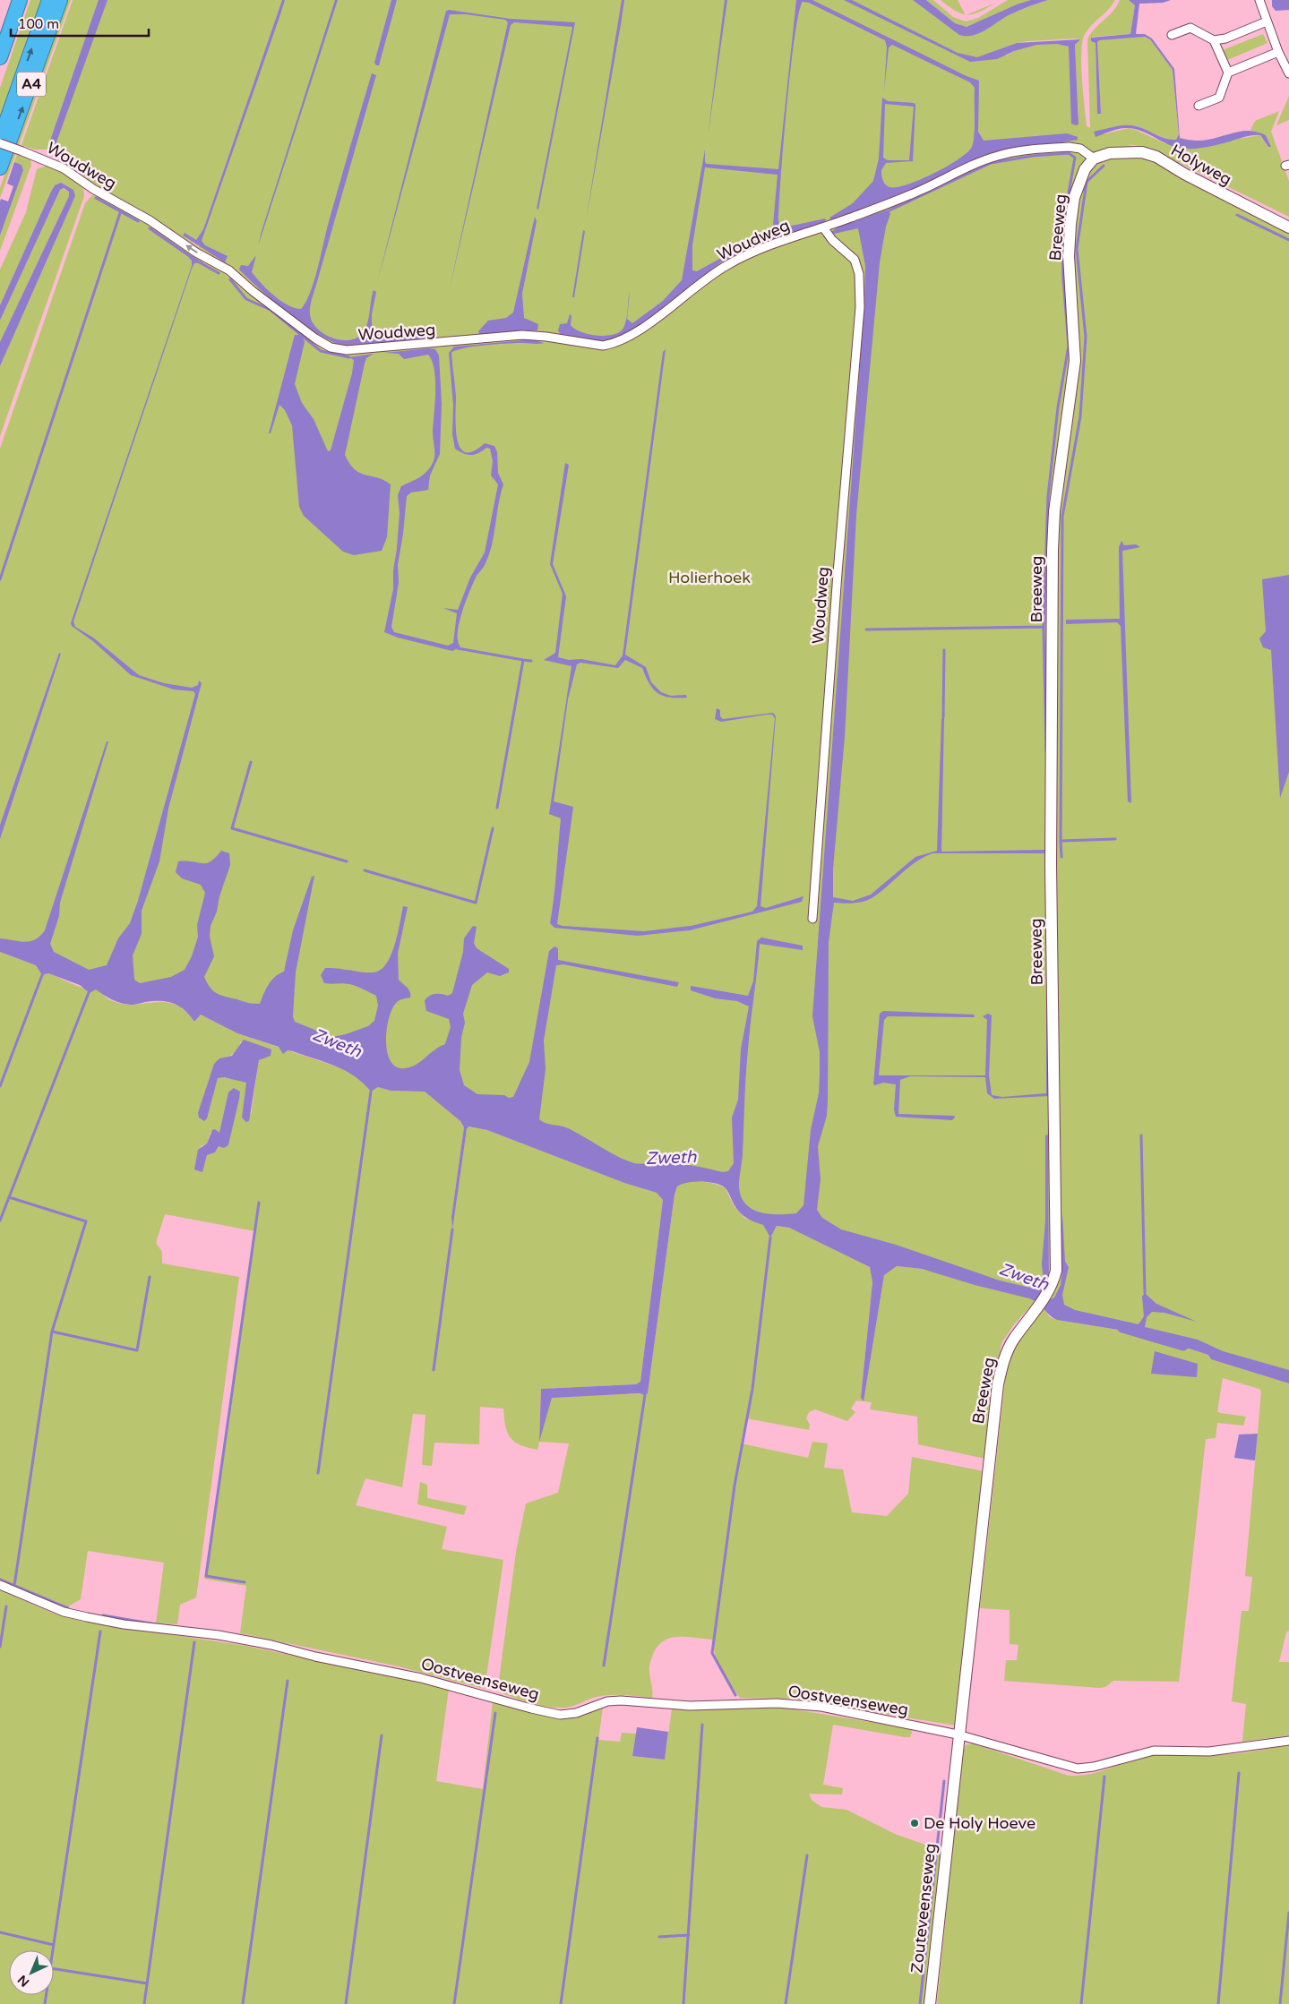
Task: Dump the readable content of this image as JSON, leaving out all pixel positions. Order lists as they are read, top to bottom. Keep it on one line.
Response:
{"streets":{"highway":["A4"],"street":["Holyweg","Woudweg","Breeweg","Oostveenseweg","Zouteveenseweg"]},"crossings":[["A4","Woudweg"],["Holyweg","Woudweg"],["Holyweg","Breeweg"],["Woudweg","Breeweg"],["Breeweg","Oostveenseweg"],["Breeweg","Zouteveenseweg"],["Oostveenseweg","Zouteveenseweg"]],"one_way":["Woudweg"],"water":["Zweth"],"parks":["Holierhoek"],"places":["De Holy Hoeve"],"scale_bar":"100 m","north":"bottom left"}
